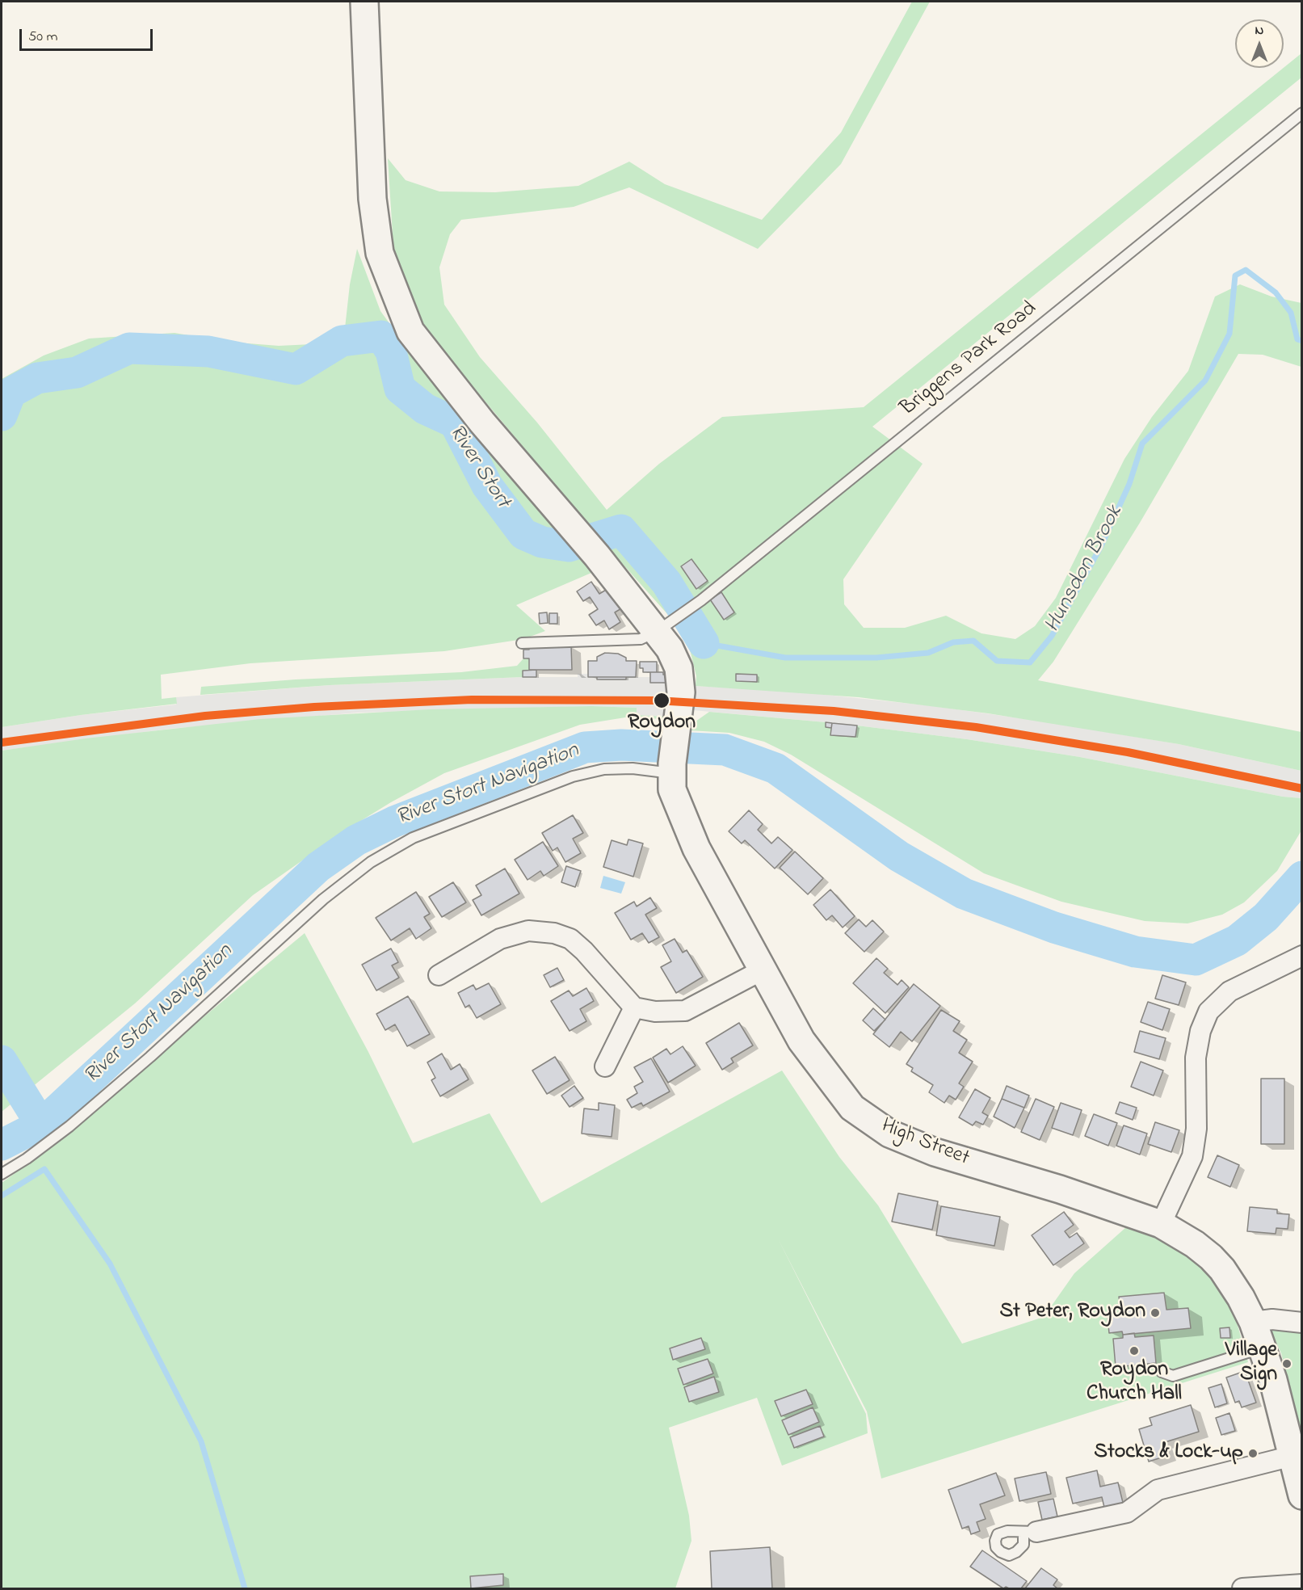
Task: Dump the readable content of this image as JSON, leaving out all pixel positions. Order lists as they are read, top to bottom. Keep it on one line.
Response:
{"streets":{"main road":["High Street"],"lane":["Briggens Park Road"]},"crossings":[["Briggens Park Road","High Street"]],"water":["River Stort","Hunsdon Brook","River Stort Navigation"],"places":["Roydon","St Peter, Roydon","Roydon Church Hall","Village Sign","Stocks & Lock-up"],"scale_bar":"50 m","north":"top"}
